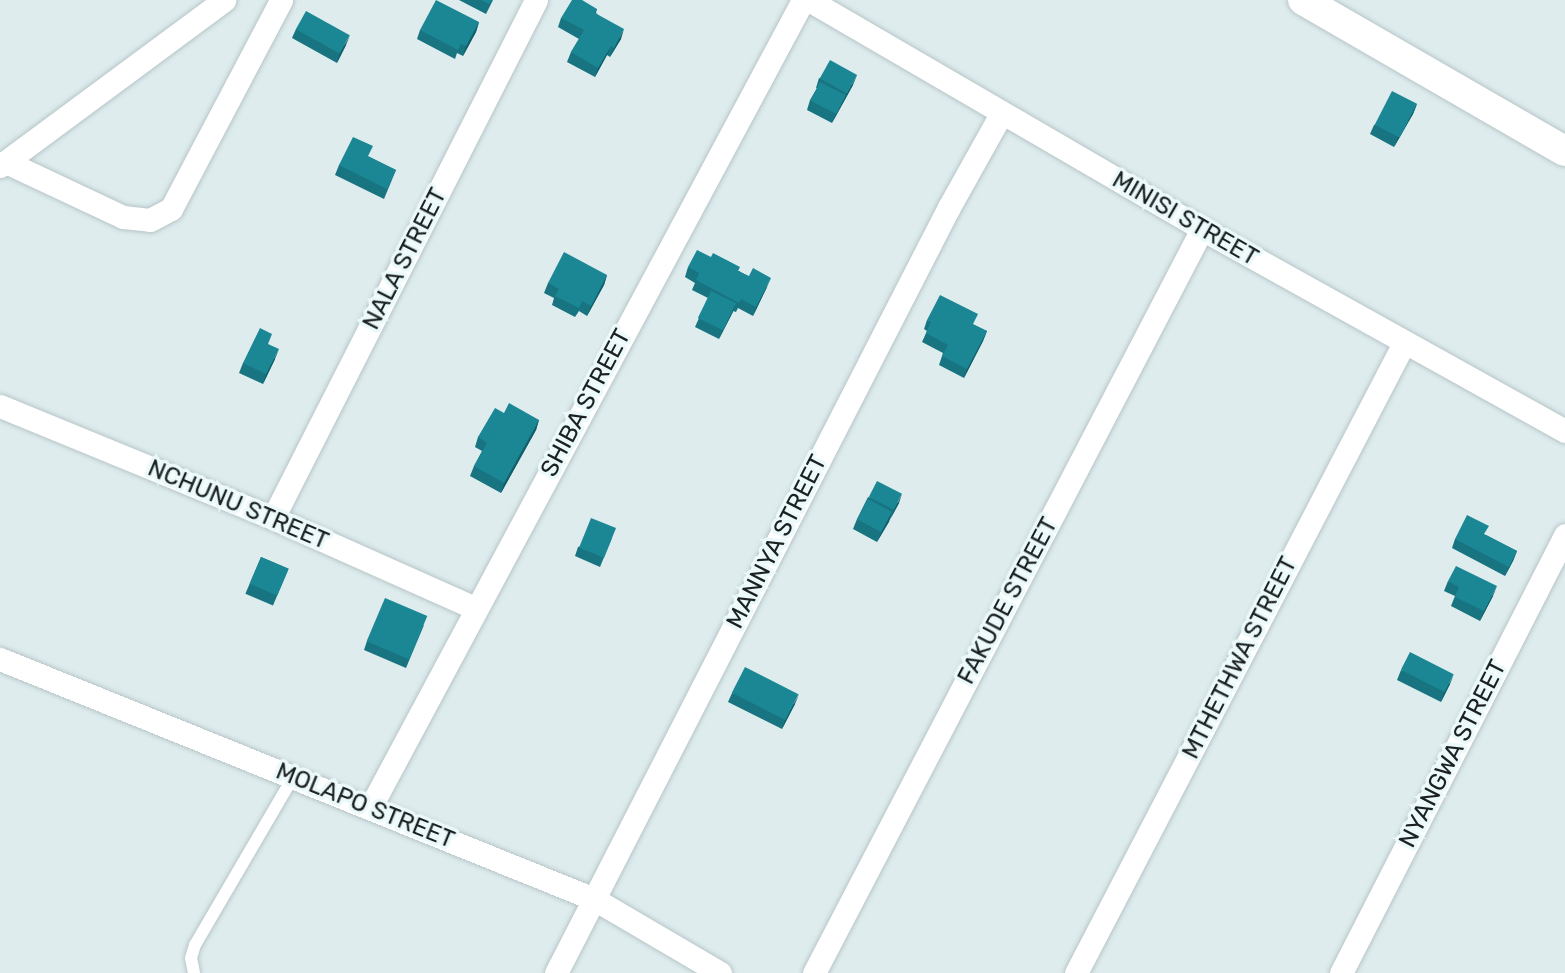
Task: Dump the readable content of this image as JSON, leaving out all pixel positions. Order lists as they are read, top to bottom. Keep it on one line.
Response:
{"streets":{"street":["MINISI STREET","NALA STREET","SHIBA STREET","NCHUNU STREET","MANNYA STREET","FAKUDE STREET","MTHETHWA STREET","NYANGWA STREET","MOLAPO STREET"]},"crossings":[["MINISI STREET","MANNYA STREET"],["MINISI STREET","FAKUDE STREET"],["MINISI STREET","MTHETHWA STREET"],["NALA STREET","NCHUNU STREET"],["SHIBA STREET","NCHUNU STREET"],["SHIBA STREET","MOLAPO STREET"],["MANNYA STREET","MOLAPO STREET"]]}
